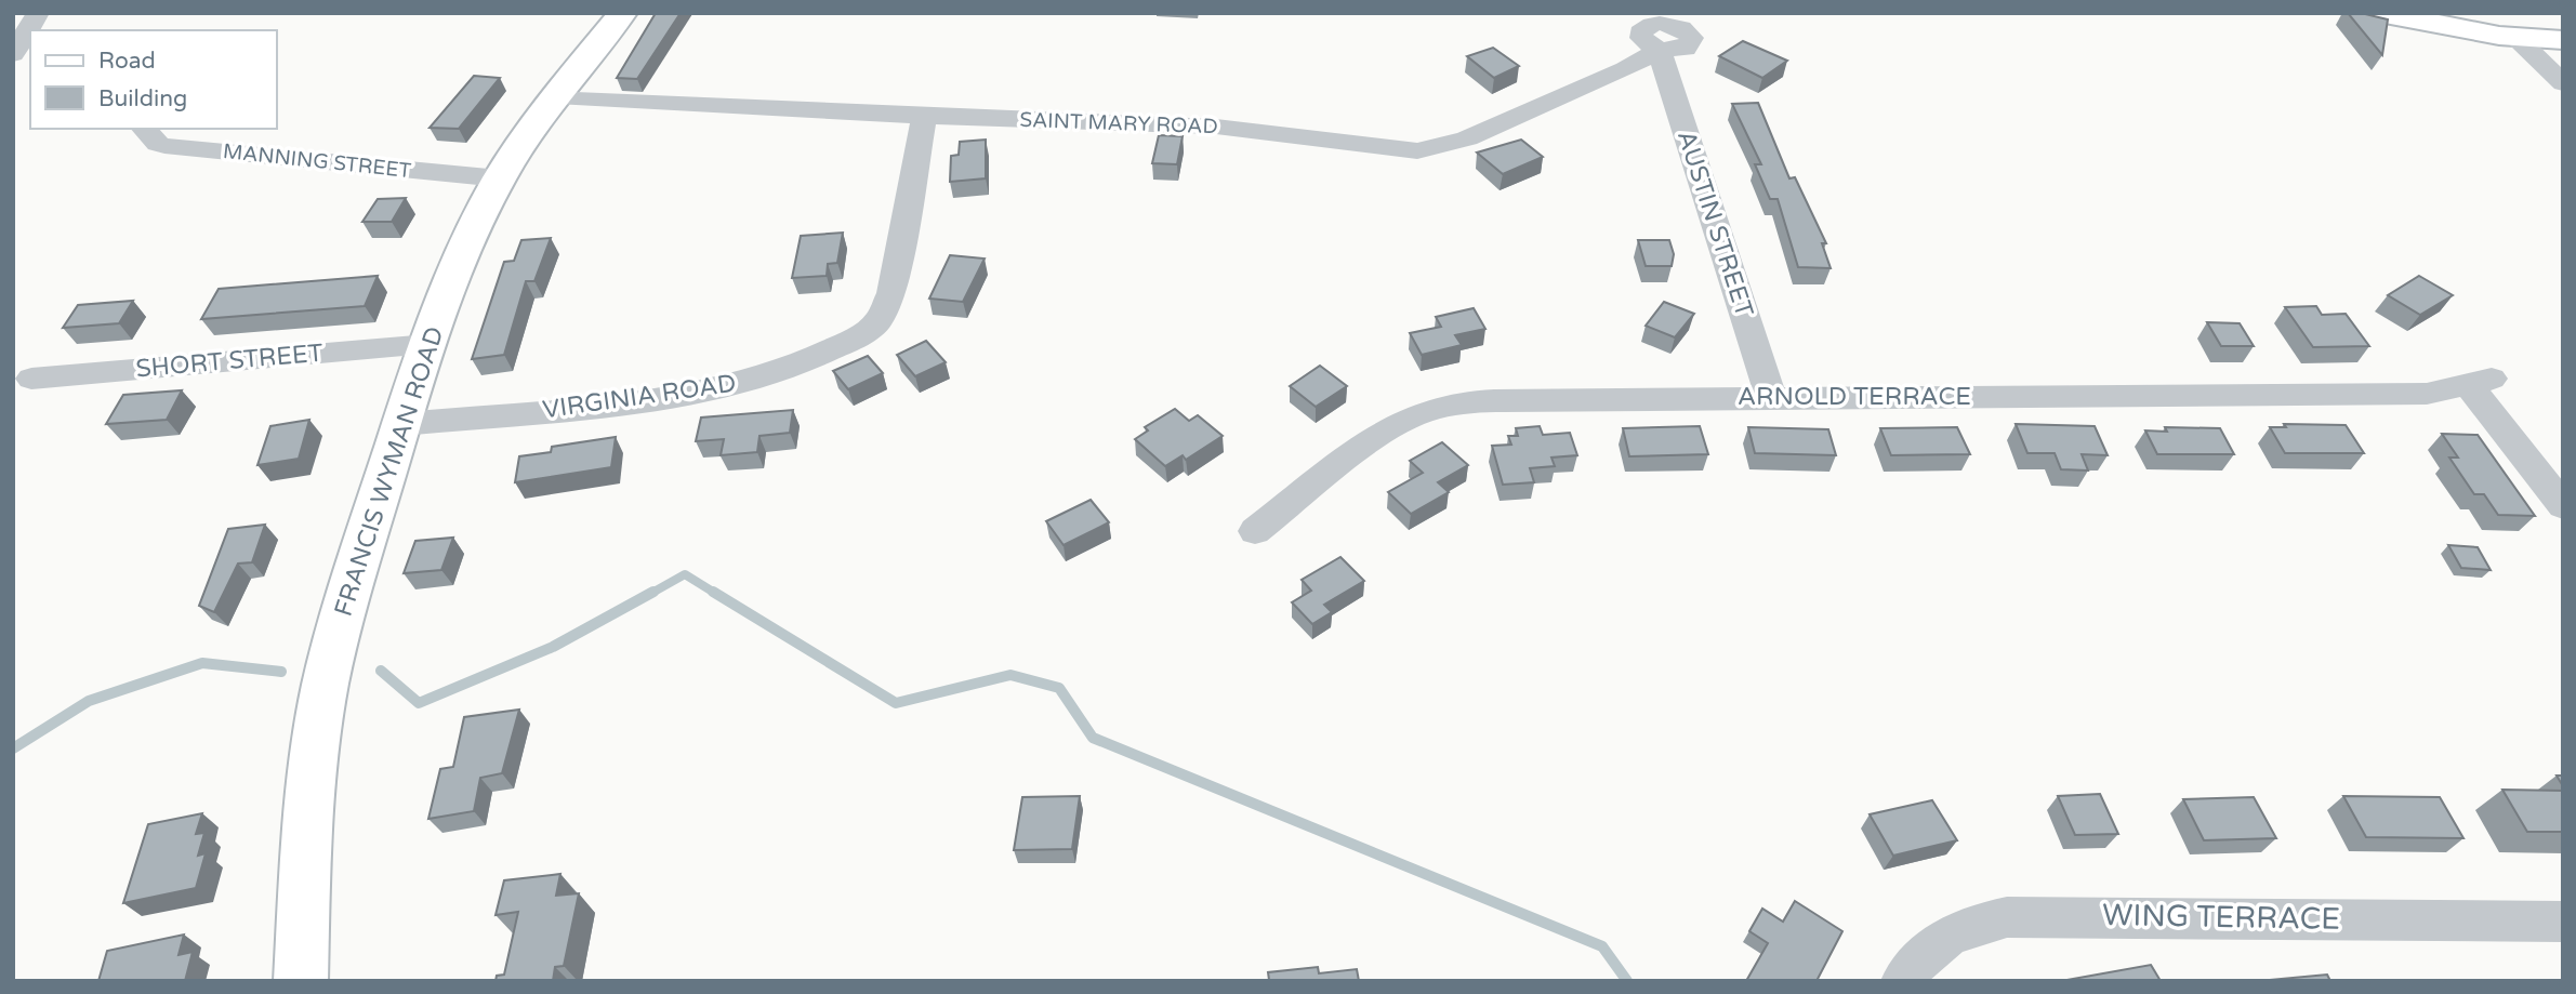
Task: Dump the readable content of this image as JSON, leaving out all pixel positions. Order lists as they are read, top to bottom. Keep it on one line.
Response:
{"streets":{"main road":["FRANCIS WYMAN ROAD"],"street":["SAINT MARY ROAD","MANNING STREET","AUSTIN STREET","SHORT STREET","VIRGINIA ROAD","ARNOLD TERRACE","WING TERRACE"]},"crossings":[["SAINT MARY ROAD","AUSTIN STREET"],["SAINT MARY ROAD","VIRGINIA ROAD"],["SAINT MARY ROAD","FRANCIS WYMAN ROAD"],["MANNING STREET","FRANCIS WYMAN ROAD"],["AUSTIN STREET","ARNOLD TERRACE"],["SHORT STREET","FRANCIS WYMAN ROAD"],["VIRGINIA ROAD","FRANCIS WYMAN ROAD"]],"legend":["Road","Building"]}
